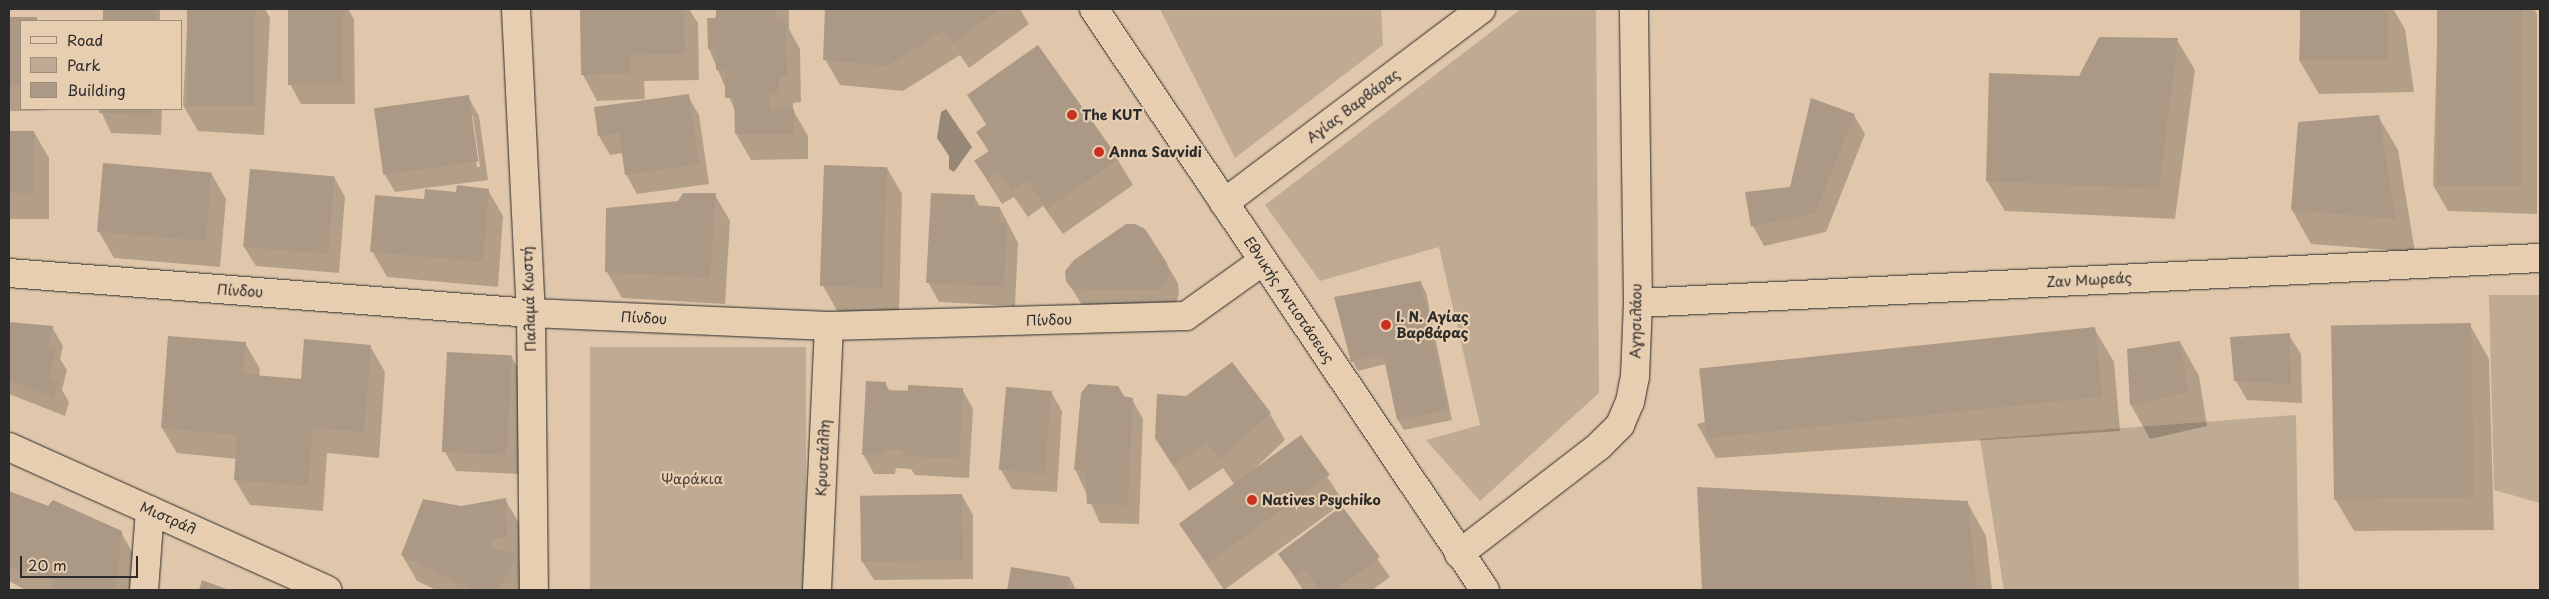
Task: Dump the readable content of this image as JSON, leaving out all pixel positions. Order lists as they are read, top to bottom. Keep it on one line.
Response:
{"streets":{"street":["Αγίας Βαρβάρας","Ζαν Μωρεάς","Πίνδου","Παλαμά Κωστή","Εθνικής Αντιστάσεως","Αγησιλάου","Κρυστάλλη","Μιστράλ"]},"crossings":[["Αγίας Βαρβάρας","Εθνικής Αντιστάσεως"],["Ζαν Μωρεάς","Αγησιλάου"],["Πίνδου","Παλαμά Κωστή"],["Πίνδου","Εθνικής Αντιστάσεως"],["Πίνδου","Κρυστάλλη"],["Εθνικής Αντιστάσεως","Αγησιλάου"]],"parks":["Ψαράκια"],"places":["The KUT","Anna Savvidi","Ι. Ν. Αγίας Βαρβάρας","Natives Psychiko"],"legend":["Road","Park","Building"],"scale_bar":"20 m"}
